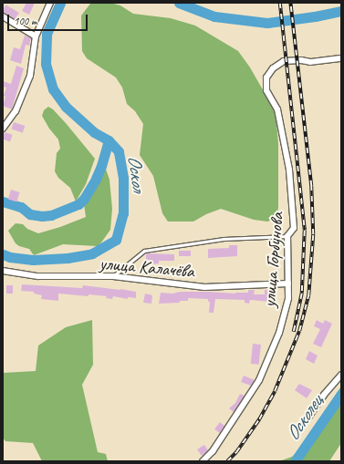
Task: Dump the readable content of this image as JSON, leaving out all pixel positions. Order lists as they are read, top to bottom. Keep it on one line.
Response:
{"streets":{"street":["улица Горбунова","улица Калачёва"]},"crossings":[["улица Горбунова","улица Калачёва"]],"water":["Оскол","Осколец"],"scale_bar":"100 m"}
